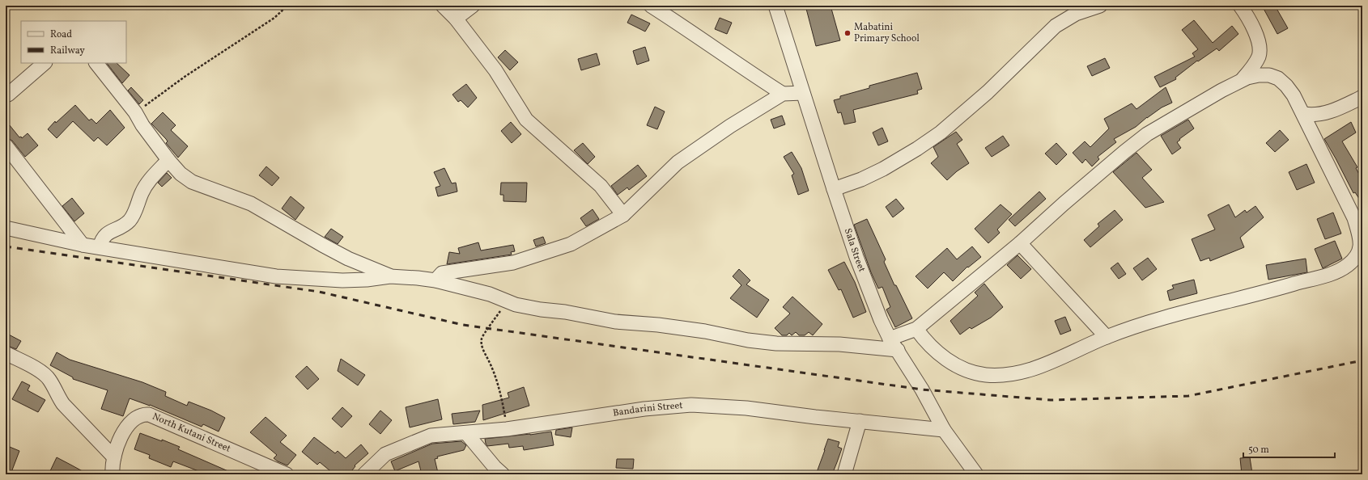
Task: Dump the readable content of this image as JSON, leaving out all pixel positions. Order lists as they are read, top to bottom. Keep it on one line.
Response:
{"streets":{"street":["Sala Street","Bandarini Street","North Kutani Street"]},"crossings":[["Sala Street","Bandarini Street"]],"places":["Mabatini Primary School"],"legend":["Road","Railway"],"scale_bar":"50 m"}
